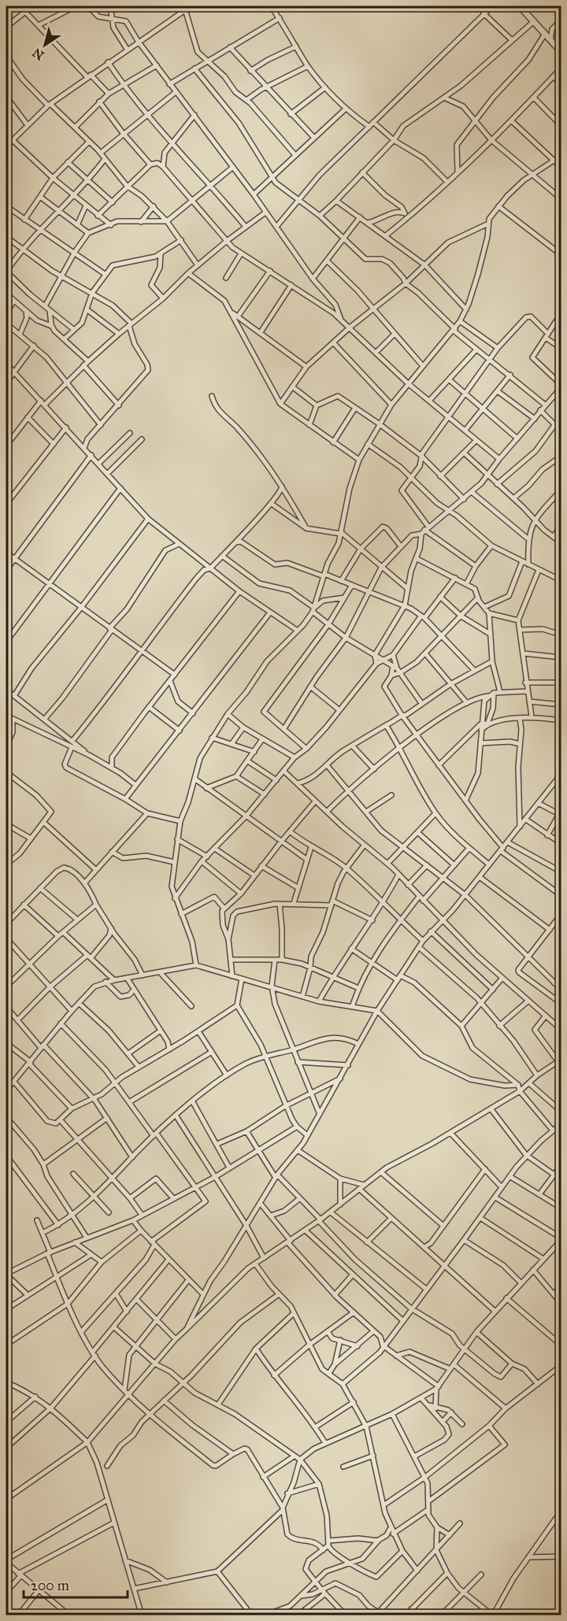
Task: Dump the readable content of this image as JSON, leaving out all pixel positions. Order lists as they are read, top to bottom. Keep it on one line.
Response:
{"scale_bar":"200 m","north":"bottom left"}
